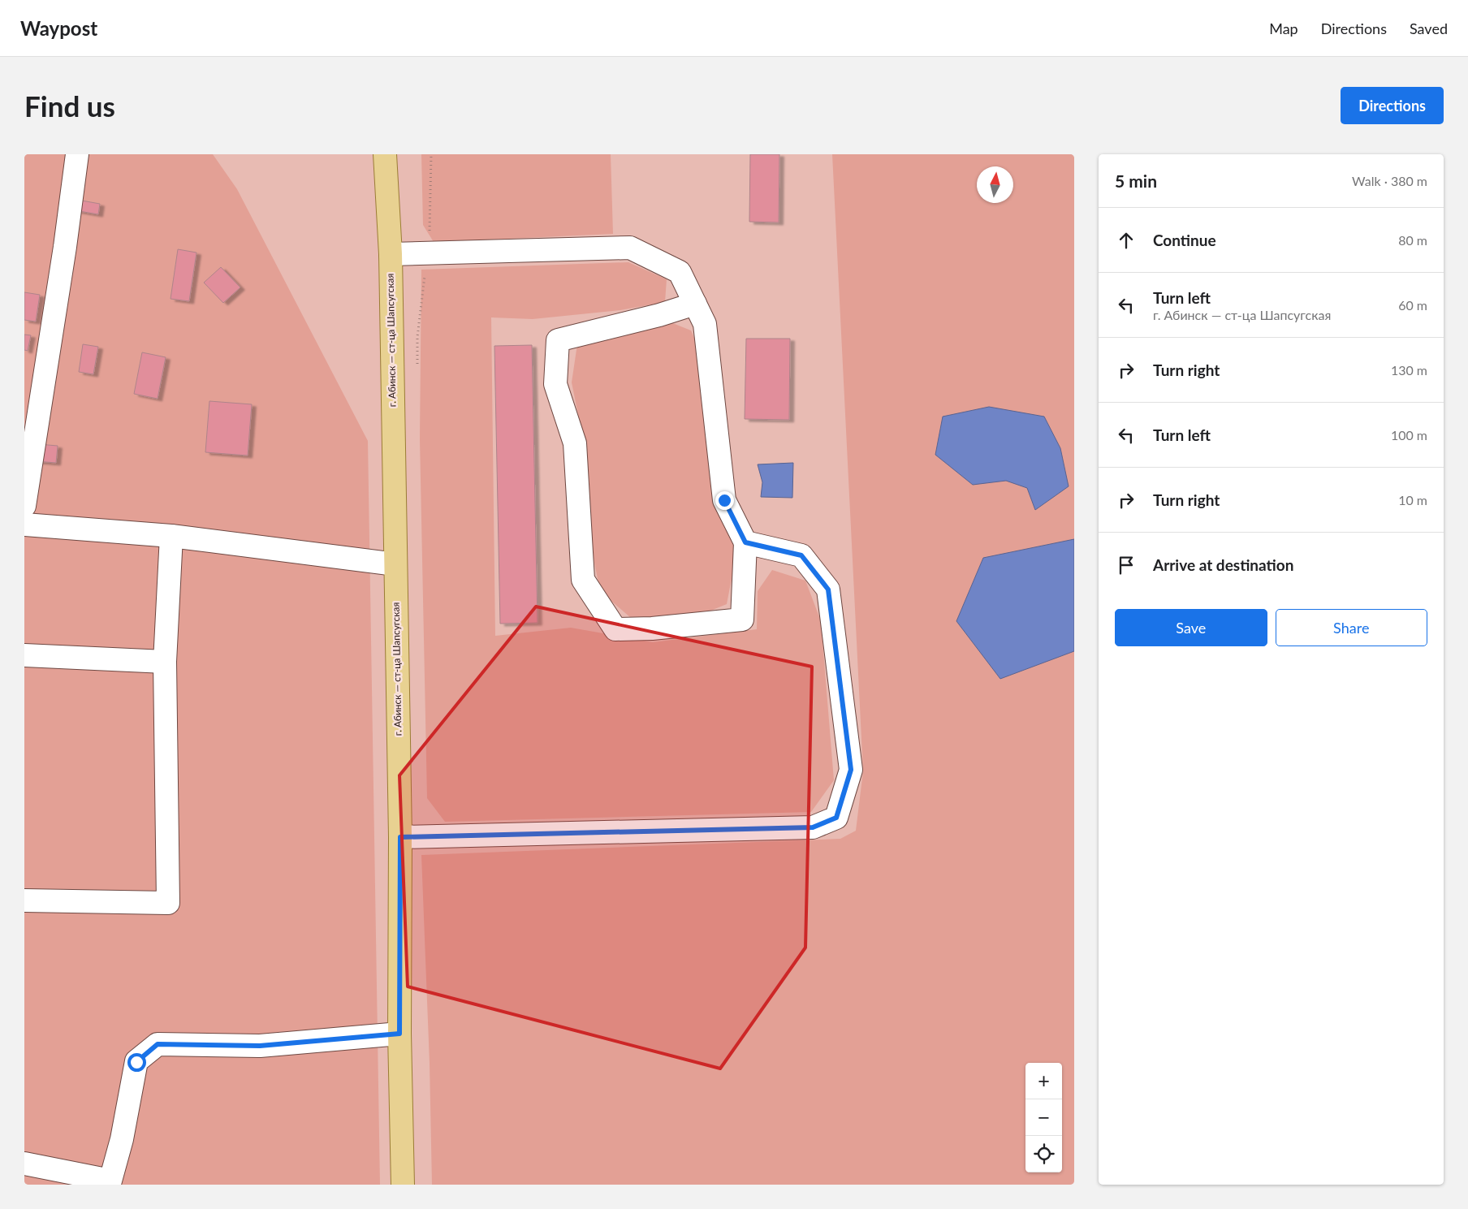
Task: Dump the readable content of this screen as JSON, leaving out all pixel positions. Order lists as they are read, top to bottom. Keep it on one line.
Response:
{"streets":{"main road":["г. Абинск — ст-ца Шапсугская"]},"north":"top","page":{"header":"Waypost","nav":["Map","Directions","Saved"],"buttons":["Directions",["Save","Share"]],"title":"Find us","heading":["5 min","Walk · 380 m"],"list":[["Continue","80 m"],["Turn left","г. Абинск — ст-ца Шапсугская","60 m"],["Turn right","130 m"],["Turn left","100 m"],["Turn right","10 m"],"Arrive at destination"],"map_buttons":["+","−"]}}
